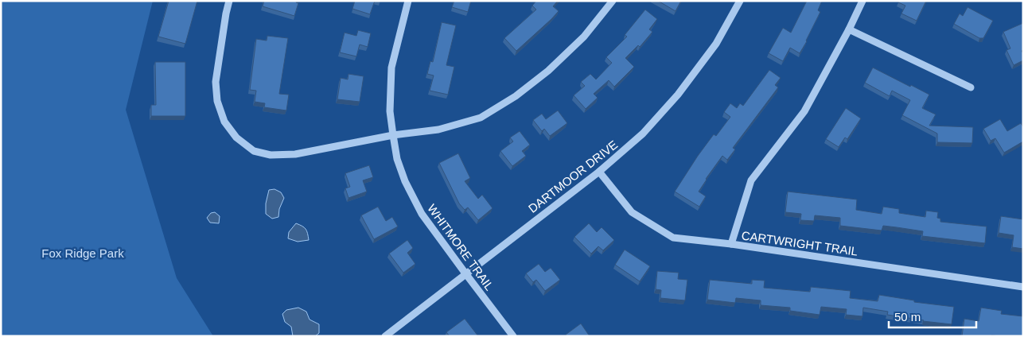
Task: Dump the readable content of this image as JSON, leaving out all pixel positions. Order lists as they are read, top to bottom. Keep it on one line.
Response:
{"streets":{"street":["DARTMOOR DRIVE","CARTWRIGHT TRAIL","WHITMORE TRAIL"]},"crossings":[["DARTMOOR DRIVE","CARTWRIGHT TRAIL"],["DARTMOOR DRIVE","WHITMORE TRAIL"]],"parks":["Fox Ridge Park"],"scale_bar":"50 m"}
